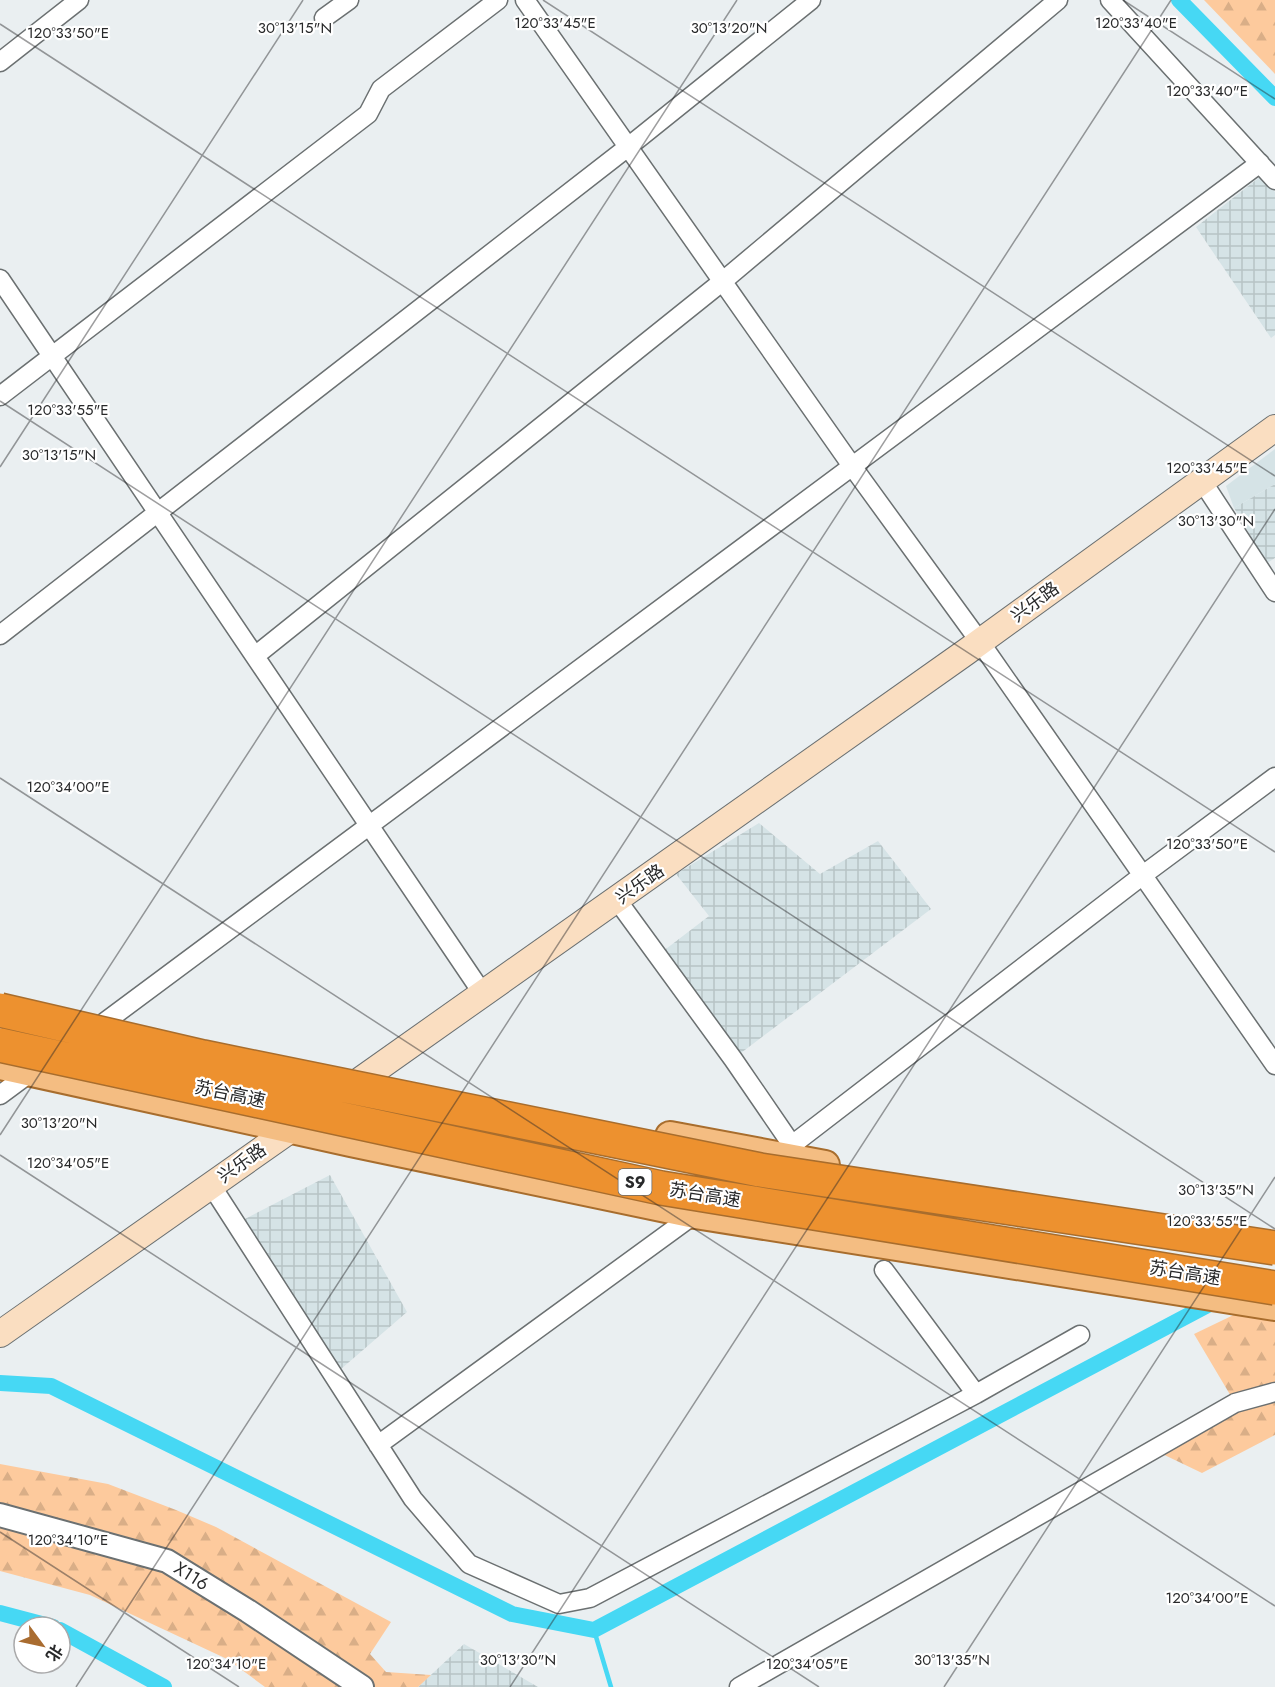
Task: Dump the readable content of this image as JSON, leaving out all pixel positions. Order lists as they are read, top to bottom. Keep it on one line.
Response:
{"streets":{"highway":["苏台高速","S9"],"main road":["兴乐路"],"street":["X116"]},"north":"bottom right","coordinates":["120°33'45\"E","120°33'40\"E","30°13'15\"N","30°13'20\"N","120°33'50\"E","120°33'55\"E","30°13'30\"N","120°34'00\"E","120°34'05\"E","30°13'35\"N","120°34'10\"E"]}
